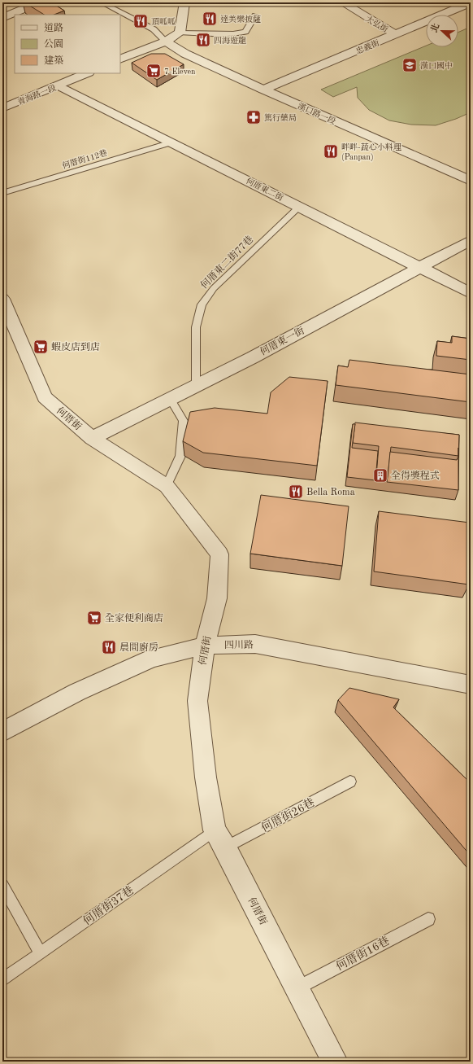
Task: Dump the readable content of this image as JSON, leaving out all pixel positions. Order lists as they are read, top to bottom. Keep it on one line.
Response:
{"streets":{"street":["大弘街","忠義街","青海路一段","漢口路一段","何厝東二街","何厝東一街","何厝街","四川路"],"lane":["何厝街112巷","何厝東二街77巷","何厝街26巷","何厝街37巷","何厝街16巷"]},"crossings":[["大弘街","忠義街"],["忠義街","漢口路一段"],["青海路一段","何厝東二街"],["何厝街112巷","何厝東二街"],["何厝東二街","何厝東二街77巷"],["何厝東二街","何厝東一街"],["何厝東二街77巷","何厝東一街"],["何厝東一街","何厝街"],["何厝街","四川路"],["何厝街","何厝街26巷"],["何厝街","何厝街37巷"],["何厝街","何厝街16巷"]],"places":{"restaurant":["達美樂披薩","頂呱呱","四海遊龍","畔畔-蔬心小料理 (Panpan)","Bella Roma","晨間廚房"],"school or university":["漢口國中"],"supermarket":["7-Eleven","蝦皮店到店","全家便利商店"],"pharmacy":["篤行藥局"],"building":["全得獎程式"]},"legend":["道路","公園","建築"],"north":"left"}
